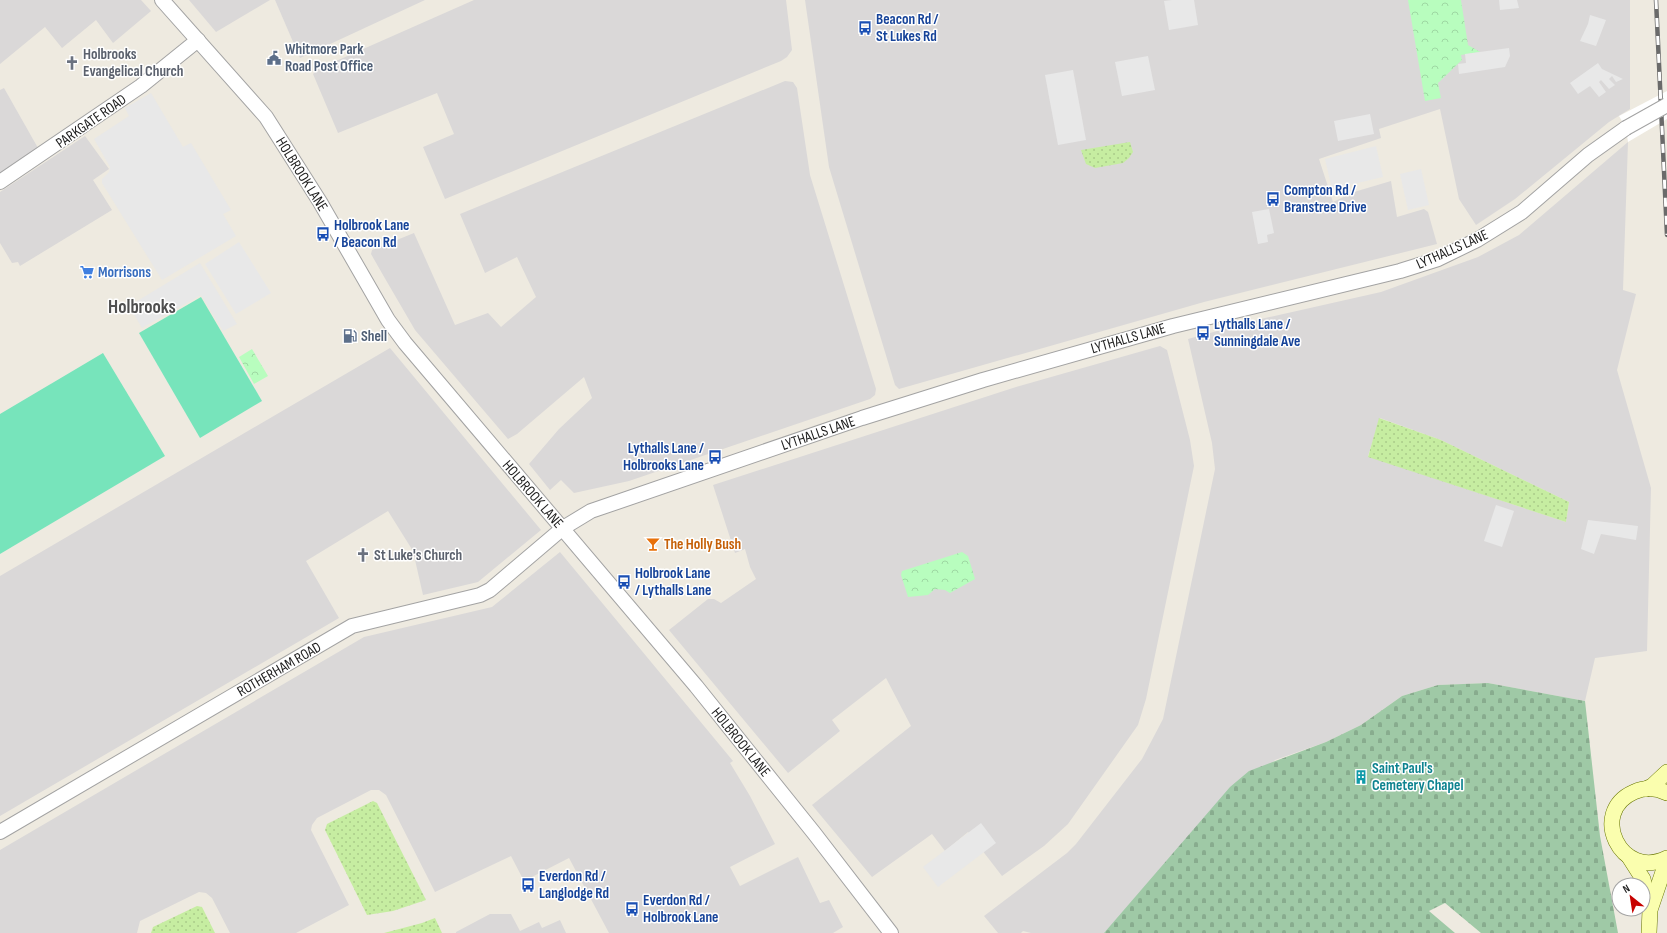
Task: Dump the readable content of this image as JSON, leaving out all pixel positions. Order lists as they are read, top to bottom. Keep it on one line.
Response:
{"streets":{"street":["PARKGATE ROAD","HOLBROOK LANE","LYTHALLS LANE","ROTHERHAM ROAD"]},"crossings":[["PARKGATE ROAD","HOLBROOK LANE"],["HOLBROOK LANE","LYTHALLS LANE"],["HOLBROOK LANE","ROTHERHAM ROAD"],["LYTHALLS LANE","ROTHERHAM ROAD"]],"districts":["Holbrooks"],"places":{"bus stop":["Beacon Rd / St Lukes Rd","Compton Rd / Branstree Drive","Holbrook Lane / Beacon Rd","Lythalls Lane / Sunningdale Ave","Lythalls Lane / Holbrooks Lane","Holbrook Lane / Lythalls Lane","Everdon Rd / Langlodge Rd","Everdon Rd / Holbrook Lane"],"public building":["Whitmore Park Road Post Office"],"church":["Holbrooks Evangelical Church","St Luke's Church"],"supermarket":["Morrisons"],"fuel station":["Shell"],"bar":["The Holly Bush"],"building":["Saint Paul's Cemetery Chapel"]},"north":"top left"}
